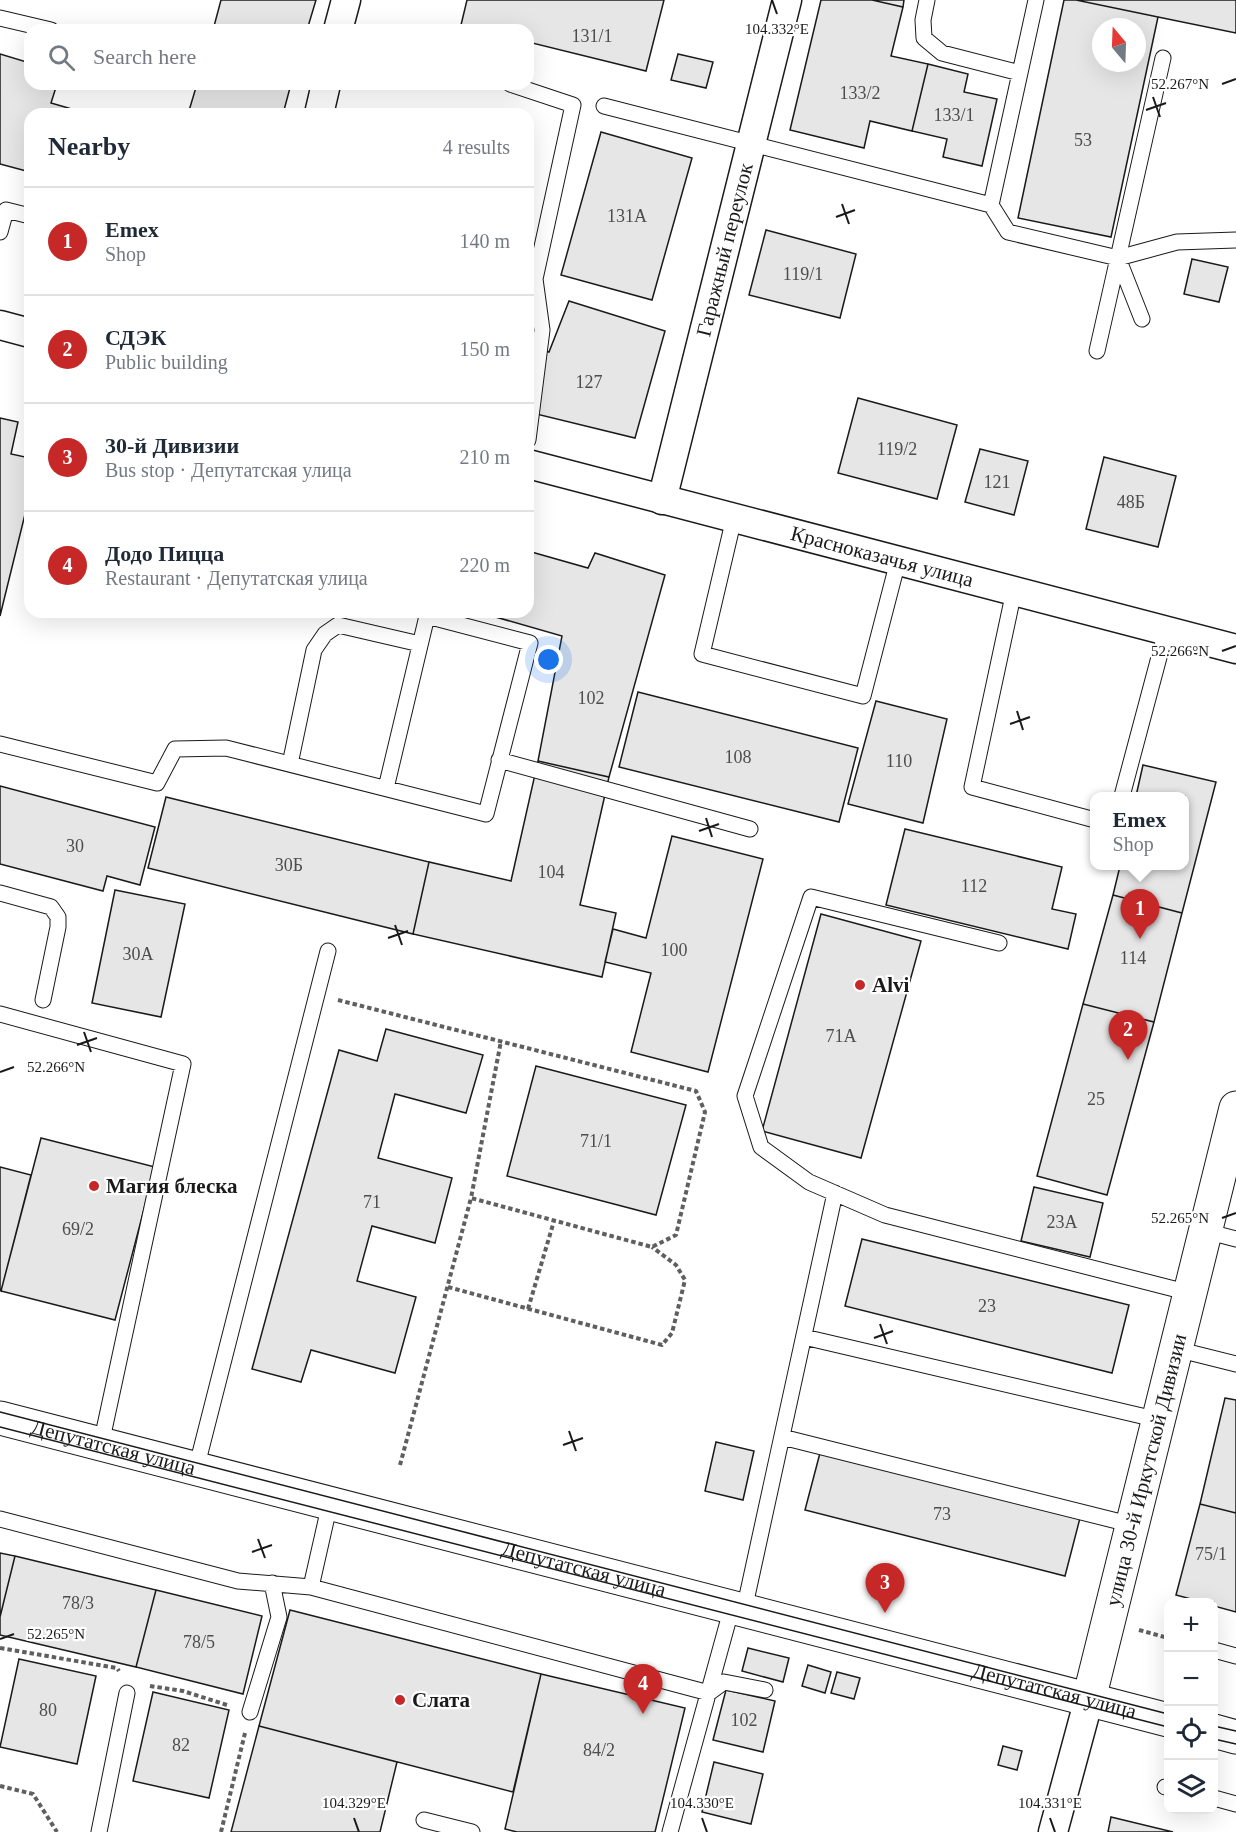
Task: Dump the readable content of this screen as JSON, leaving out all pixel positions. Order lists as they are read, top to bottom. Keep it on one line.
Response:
{"streets":{"main road":["Депутатская улица","улица 30-й Иркутской Дивизии"],"street":["Гаражный переулок","Красноказачья улица"]},"crossings":[["Гаражный переулок","Красноказачья улица"],["Депутатская улица","улица 30-й Иркутской Дивизии"]],"places":["Alvi","Магия блеска","Слата"],"house_numbers":["131/1","133/2","133/1","53","131А","119/1","127","119/2","121","48Б","102","108","110","30","30Б","104","112","100","30А","114","71А","25","71/1","71","23А","69/2","23","73","75/1","78/3","78/5","80","102","82","84/2"],"north":"top","page":{"search":"Search here","heading":["Nearby","4 results"],"list":[{"mark":"1","name":"Emex","note":"Shop","value":"140 m"},{"mark":"2","name":"СДЭК","note":"Public building","value":"150 m"},{"mark":"3","name":"30-й Дивизии","note":"Bus stop · Депутатская улица","value":"210 m"},{"mark":"4","name":"Додо Пицца","note":"Restaurant · Депутатская улица","value":"220 m"}],"popup":["Emex","Shop"],"pins":["1","2","3","4"],"map_buttons":["+","−"]},"coordinates":["104.332°E","52.267°N","52.266°N","52.265°N","104.329°E","104.330°E","104.331°E"]}
